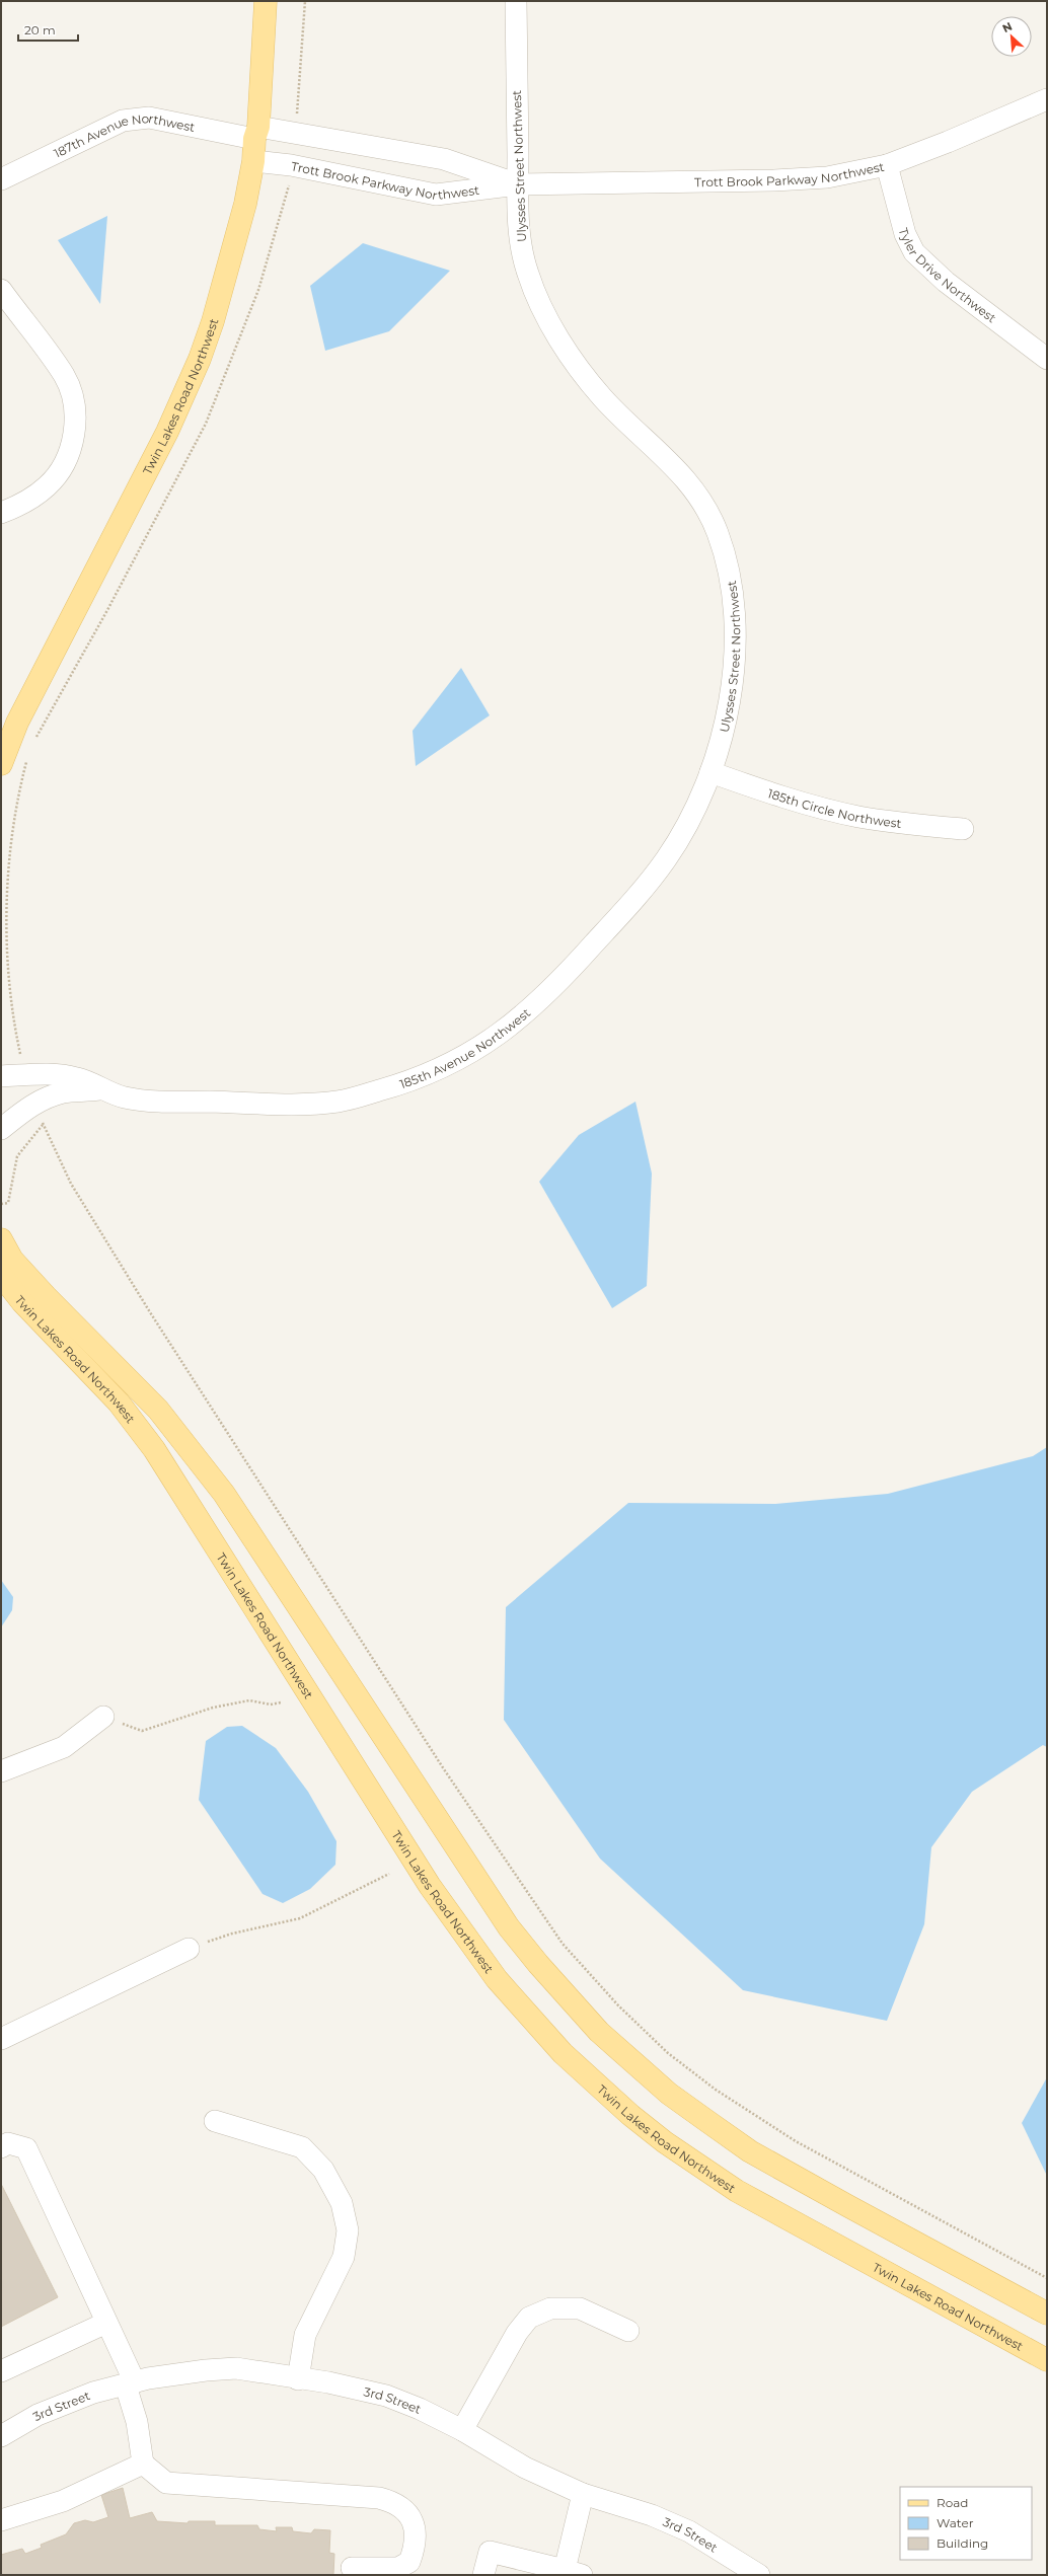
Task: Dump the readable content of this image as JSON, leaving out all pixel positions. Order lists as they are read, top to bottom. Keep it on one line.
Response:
{"streets":{"main road":["Twin Lakes Road Northwest"],"street":["187th Avenue Northwest","Ulysses Street Northwest","Trott Brook Parkway Northwest","Tyler Drive Northwest","185th Circle Northwest","185th Avenue Northwest","3rd Street"]},"crossings":[["187th Avenue Northwest","Trott Brook Parkway Northwest"],["187th Avenue Northwest","Twin Lakes Road Northwest"],["Ulysses Street Northwest","Trott Brook Parkway Northwest"],["Ulysses Street Northwest","185th Circle Northwest"],["Ulysses Street Northwest","185th Avenue Northwest"],["Trott Brook Parkway Northwest","Tyler Drive Northwest"],["Trott Brook Parkway Northwest","Twin Lakes Road Northwest"],["185th Circle Northwest","185th Avenue Northwest"]],"legend":["Road","Water","Building"],"scale_bar":"20 m","north":"top left"}
